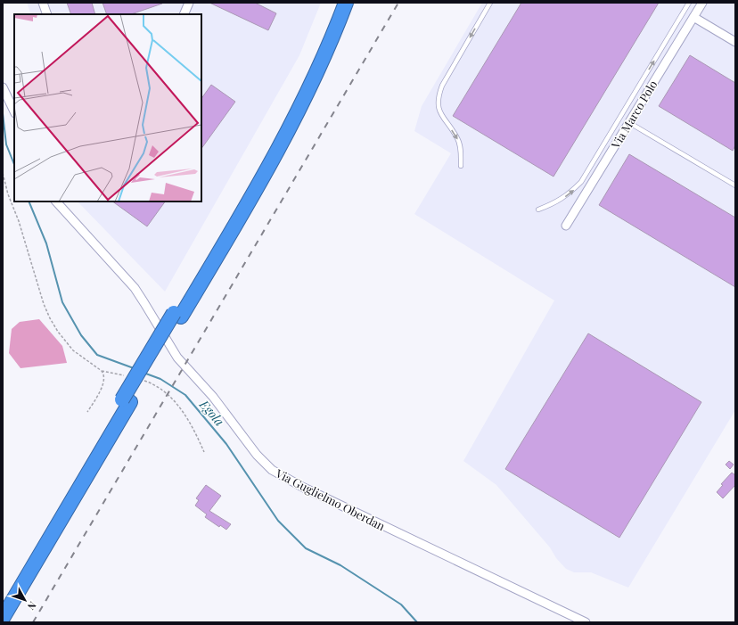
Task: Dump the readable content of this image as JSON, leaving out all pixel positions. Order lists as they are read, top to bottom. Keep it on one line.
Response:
{"streets":{"street":["Via Marco Polo","Via Guglielmo Oberdan"]},"water":["Egola"],"north":"bottom right"}
